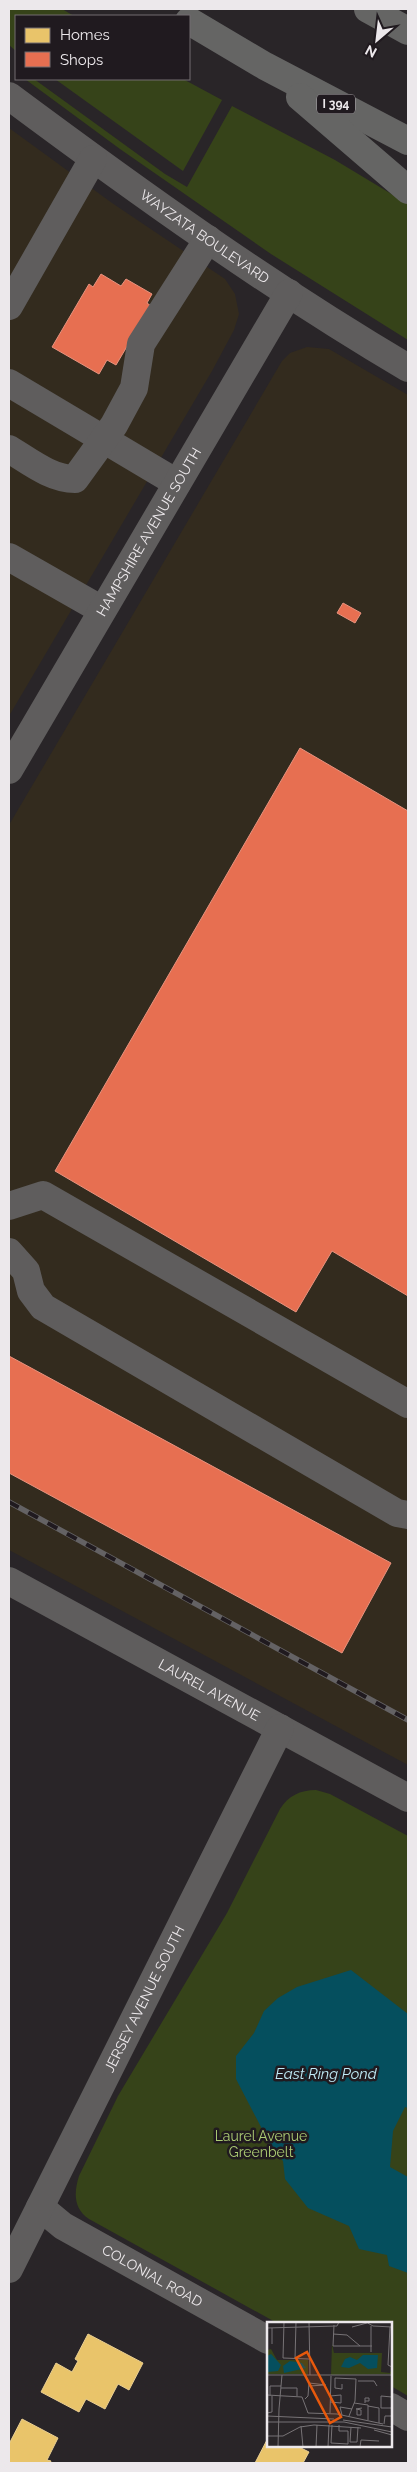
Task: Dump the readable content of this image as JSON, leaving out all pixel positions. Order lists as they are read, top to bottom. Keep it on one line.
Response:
{"streets":{"highway":["I 394"],"street":["WAYZATA BOULEVARD","HAMPSHIRE AVENUE SOUTH","LAUREL AVENUE","JERSEY AVENUE SOUTH","COLONIAL ROAD"]},"crossings":[["WAYZATA BOULEVARD","HAMPSHIRE AVENUE SOUTH"],["LAUREL AVENUE","JERSEY AVENUE SOUTH"],["JERSEY AVENUE SOUTH","COLONIAL ROAD"]],"water":["East Ring Pond"],"parks":["Laurel Avenue Greenbelt"],"legend":["Homes","Shops"],"north":"bottom left"}
